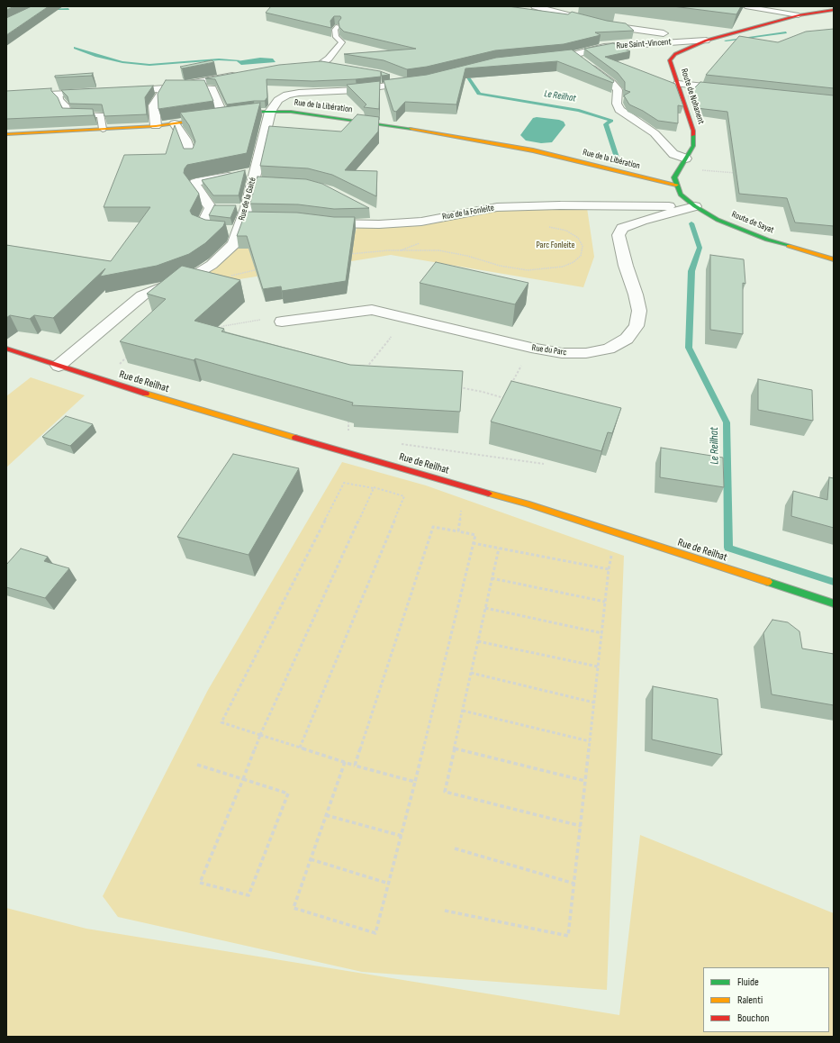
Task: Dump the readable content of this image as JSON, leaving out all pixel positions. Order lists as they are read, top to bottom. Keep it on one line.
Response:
{"streets":{"street":["Rue Saint-Vincent","Route de Nohanent","Rue de la Libération","Rue de la Gaité","Rue de la Fonleite","Route de Sayat","Rue du Parc","Rue de Reilhat"]},"crossings":[["Rue Saint-Vincent","Route de Nohanent"],["Route de Nohanent","Rue de la Libération"],["Route de Nohanent","Route de Sayat"],["Rue de la Libération","Rue de la Gaité"],["Rue de la Libération","Route de Sayat"],["Rue de la Gaité","Rue de Reilhat"],["Rue de la Fonleite","Route de Sayat"],["Rue de la Fonleite","Rue du Parc"],["Route de Sayat","Rue du Parc"]],"water":["Le Reilhat"],"parks":["Parc Fonleite"],"legend":["Fluide","Ralenti","Bouchon"]}
